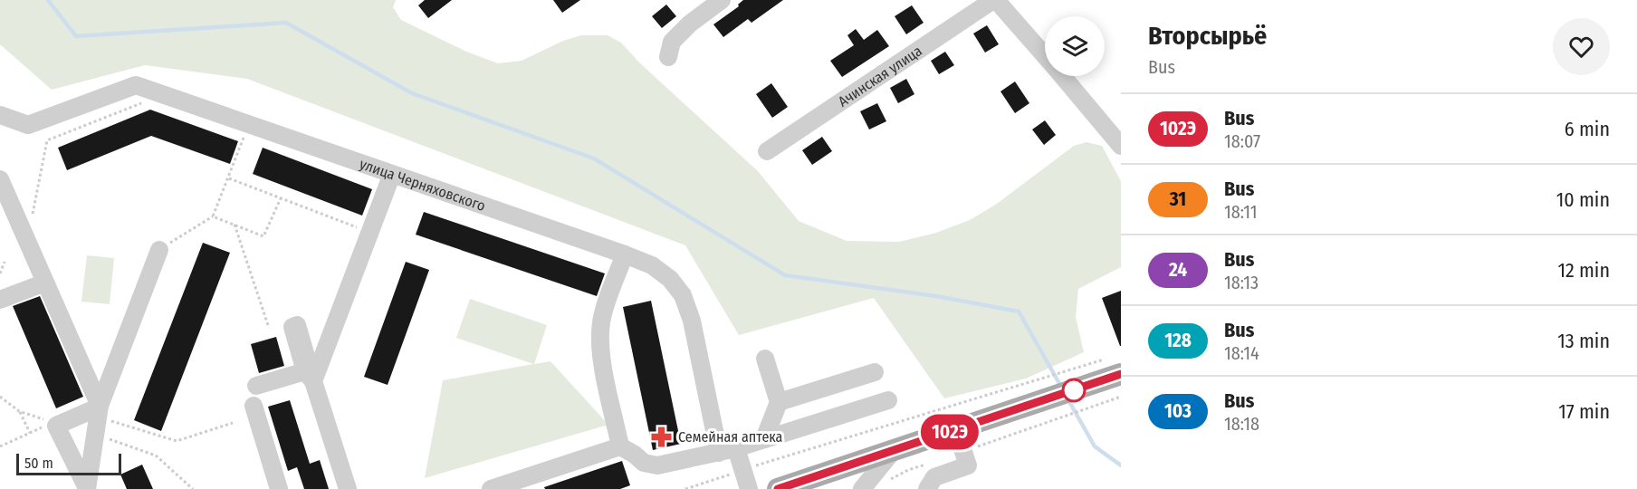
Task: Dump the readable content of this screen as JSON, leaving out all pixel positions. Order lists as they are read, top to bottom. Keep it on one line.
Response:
{"streets":{"street":["Ачинская улица","улица Черняховского"]},"places":{"pharmacy":["Семейная аптека"]},"lines":["bus line 102Э"],"scale_bar":"50 m","page":{"on_map":"102Э","heading":["Вторсырьё","Bus"],"list":[{"mark":"102Э","name":"Bus","note":"18:07","value":"6 min"},{"mark":"31","name":"Bus","note":"18:11","value":"10 min"},{"mark":"24","name":"Bus","note":"18:13","value":"12 min"},{"mark":"128","name":"Bus","note":"18:14","value":"13 min"},{"mark":"103","name":"Bus","note":"18:18","value":"17 min"}],"scale":"50 m"}}
